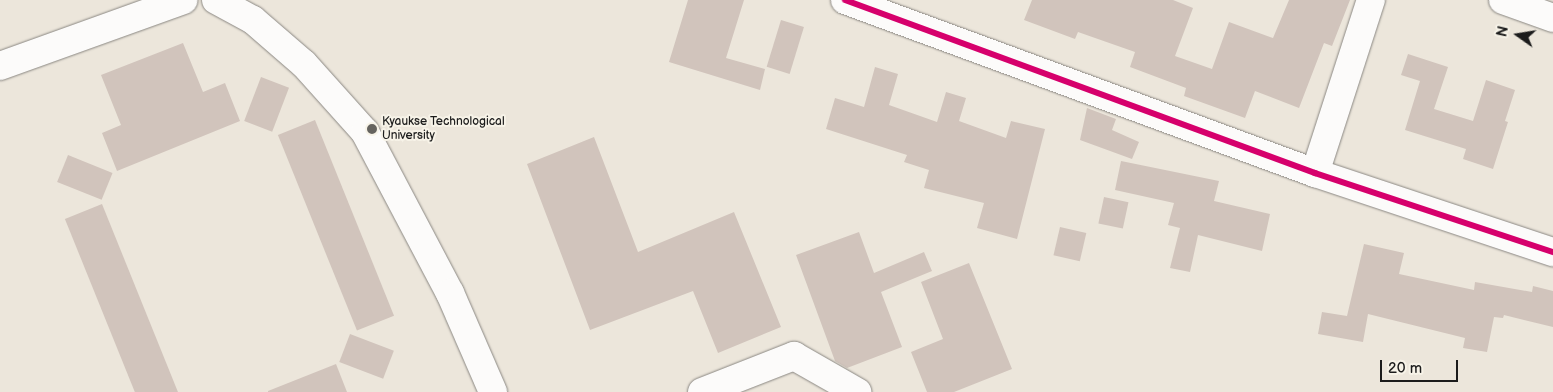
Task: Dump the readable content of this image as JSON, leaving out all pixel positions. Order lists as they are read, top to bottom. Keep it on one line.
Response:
{"places":["Kyaukse Technological University"],"scale_bar":"20 m","north":"left"}
